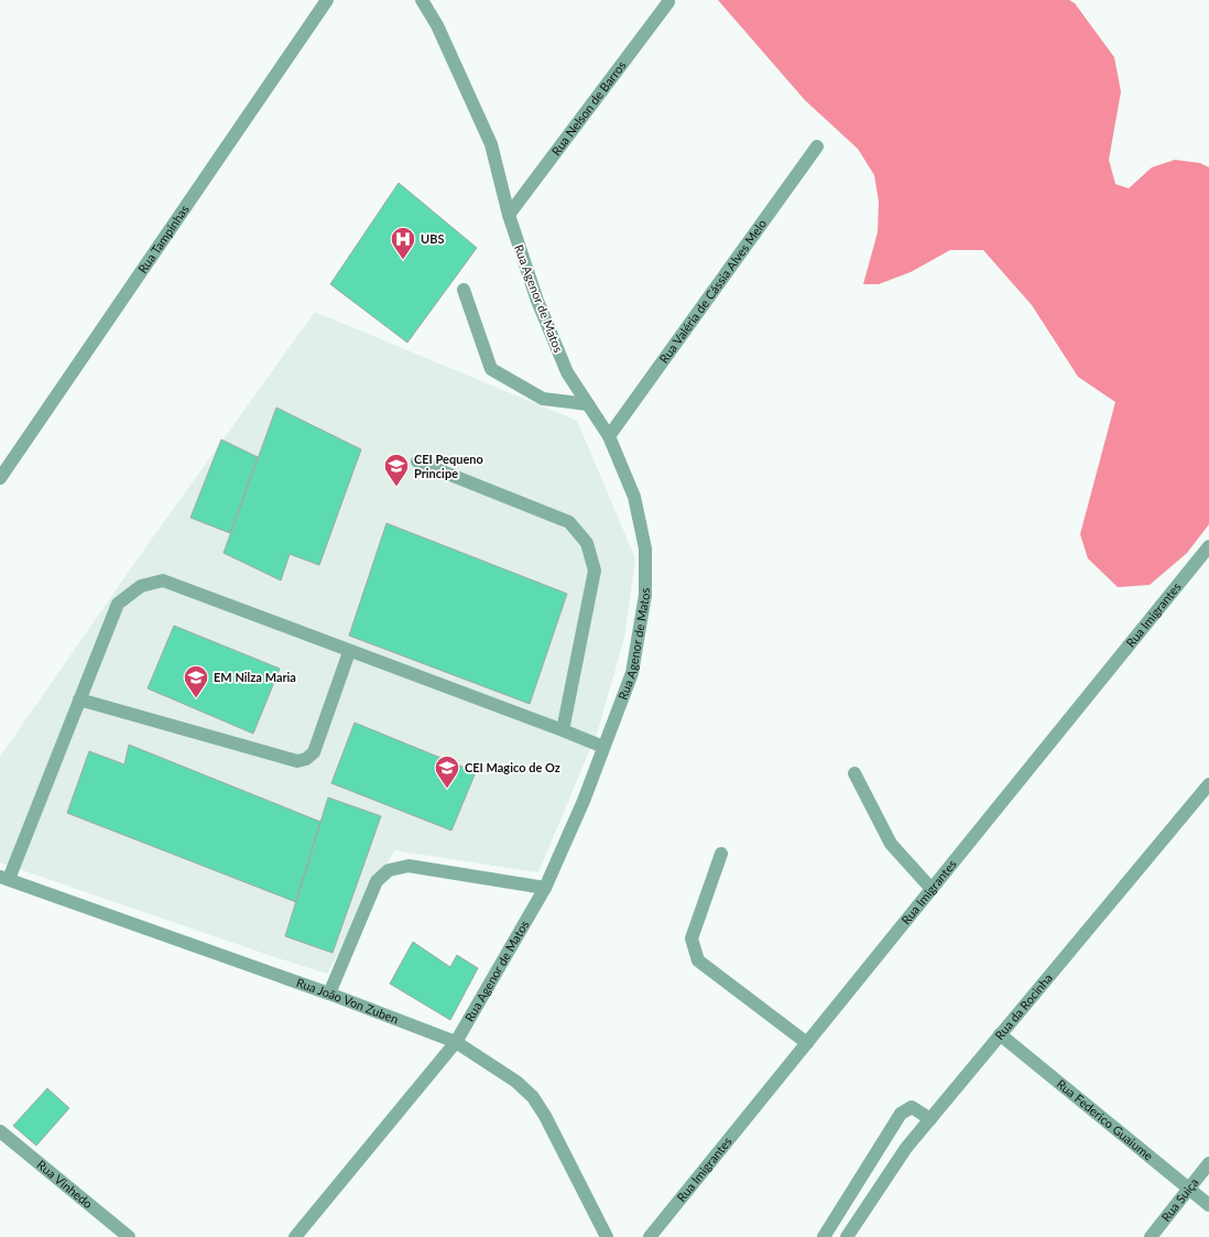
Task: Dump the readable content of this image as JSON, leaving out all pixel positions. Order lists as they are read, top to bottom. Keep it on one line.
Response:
{"streets":{"street":["Rua Nelson de Barros","Rua Tampinhas","Rua Valéria de Cássia Alves Melo","Rua Agenor de Matos","Rua Imigrantes","Rua João Von Zuben","Rua da Rocinha","Rua Federico Guaiume","Rua Vinhedo","Rua Suiça"]},"crossings":[["Rua Nelson de Barros","Rua Agenor de Matos"],["Rua Valéria de Cássia Alves Melo","Rua Agenor de Matos"],["Rua Agenor de Matos","Rua João Von Zuben"],["Rua da Rocinha","Rua Federico Guaiume"],["Rua Federico Guaiume","Rua Suiça"]],"places":{"hospital":["UBS"],"school or university":["CEI Pequeno Principe","EM Nilza Maria","CEI Magico de Oz"]}}
